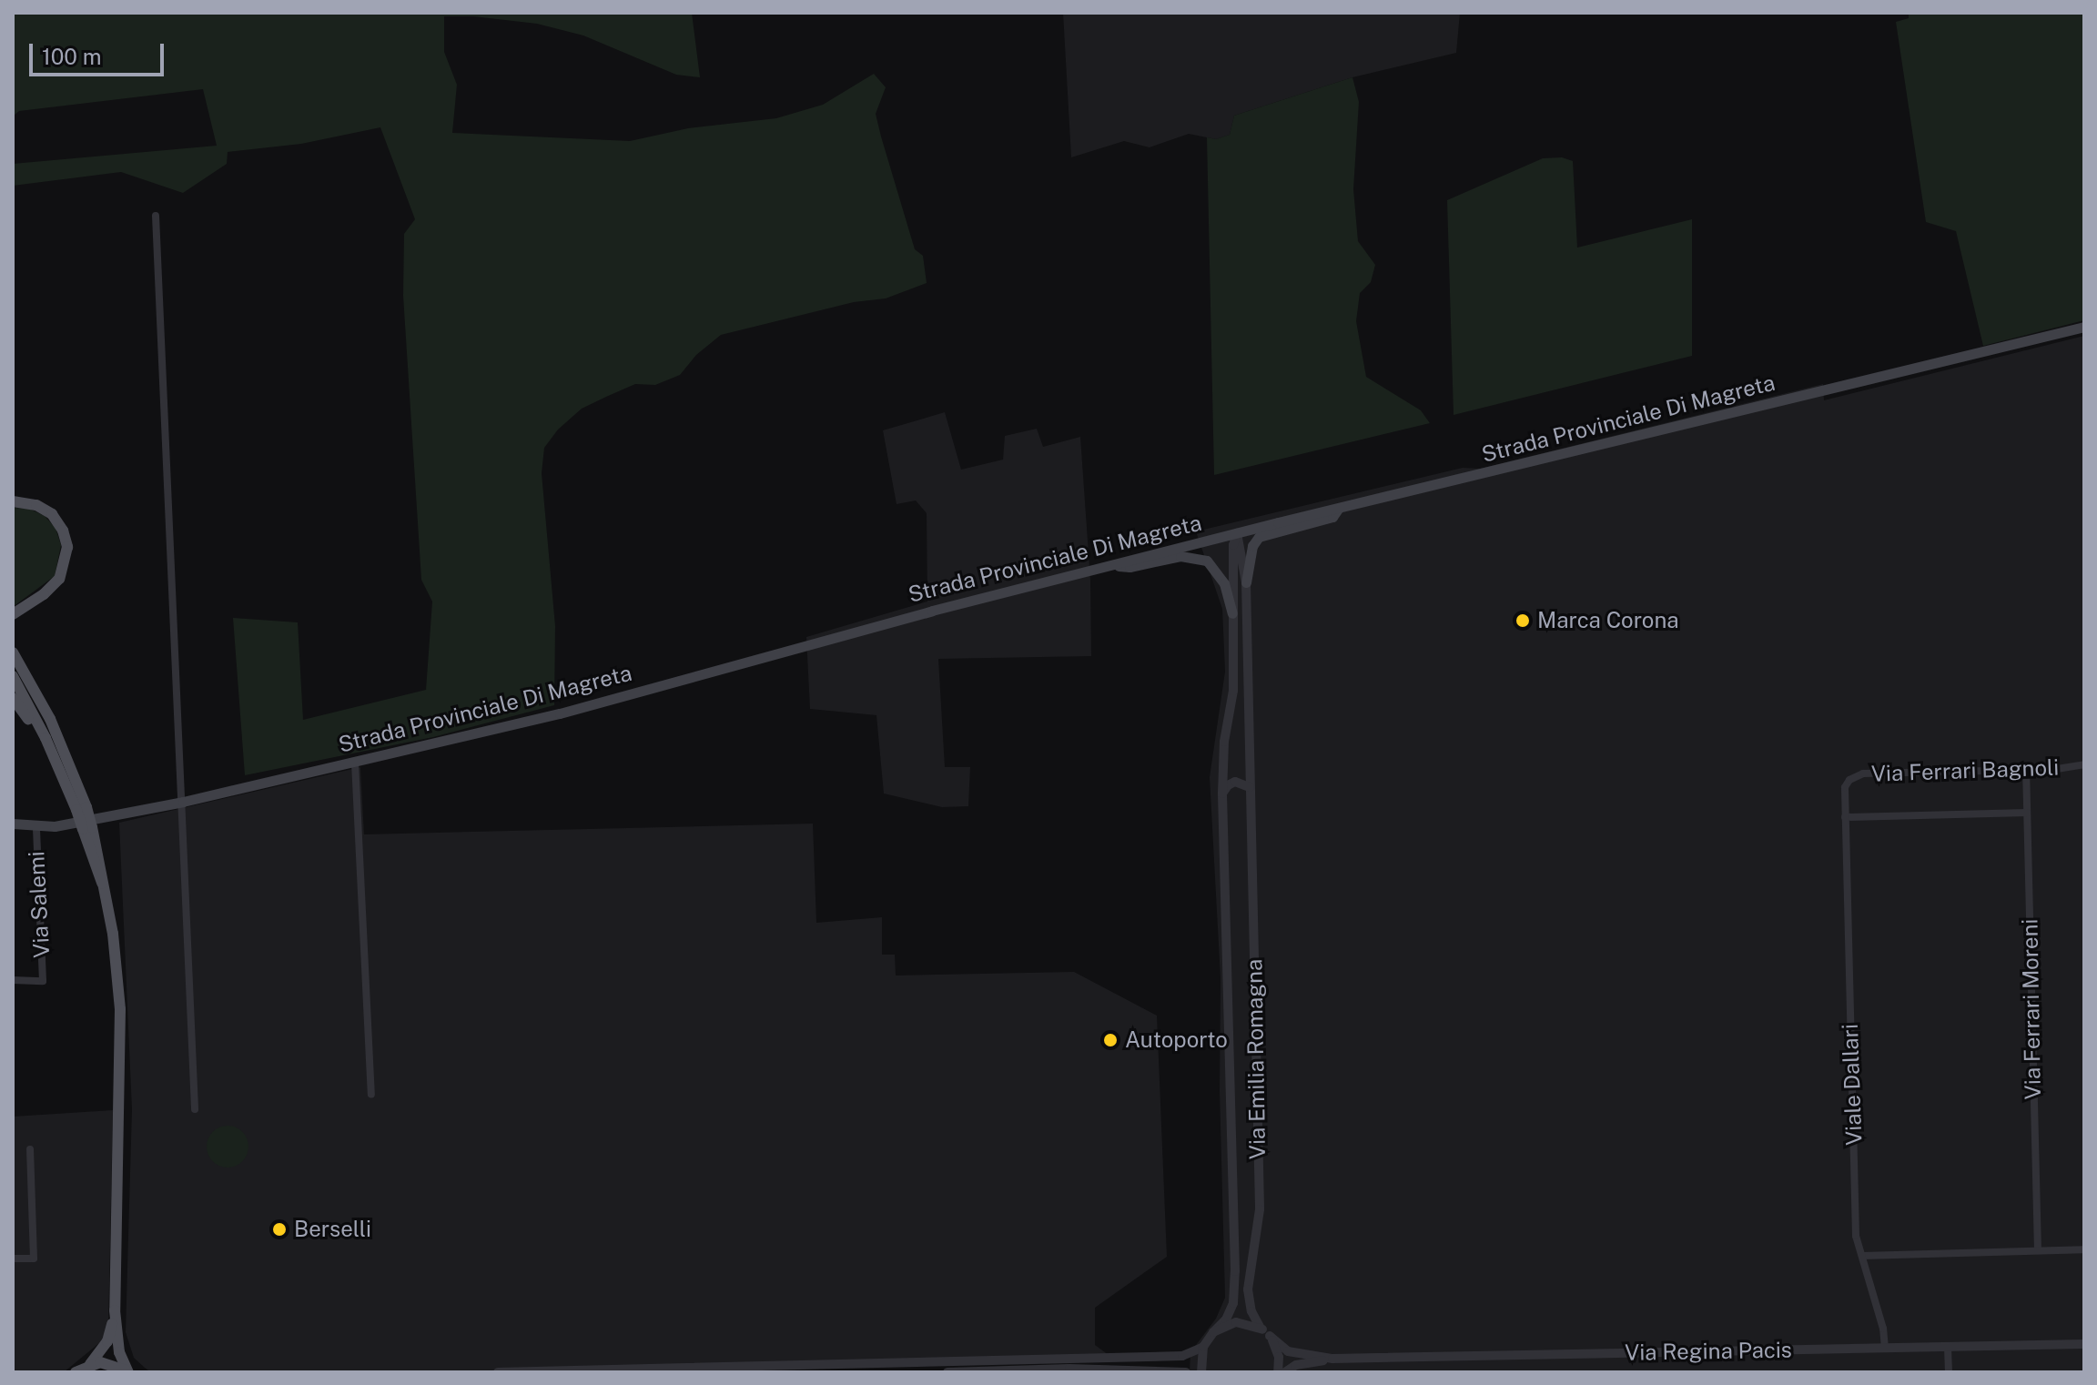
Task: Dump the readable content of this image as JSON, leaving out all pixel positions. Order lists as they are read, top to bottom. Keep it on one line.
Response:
{"streets":{"main road":["Strada Provinciale Di Magreta"],"street":["Via Ferrari Bagnoli","Via Salemi","Via Ferrari Moreni","Via Emilia Romagna","Viale Dallari","Via Regina Pacis"]},"crossings":[["Strada Provinciale Di Magreta","Via Salemi"],["Strada Provinciale Di Magreta","Via Emilia Romagna"],["Via Ferrari Bagnoli","Via Ferrari Moreni"],["Via Ferrari Bagnoli","Viale Dallari"],["Viale Dallari","Via Regina Pacis"]],"places":["Marca Corona","Autoporto","Berselli"],"scale_bar":"100 m"}
